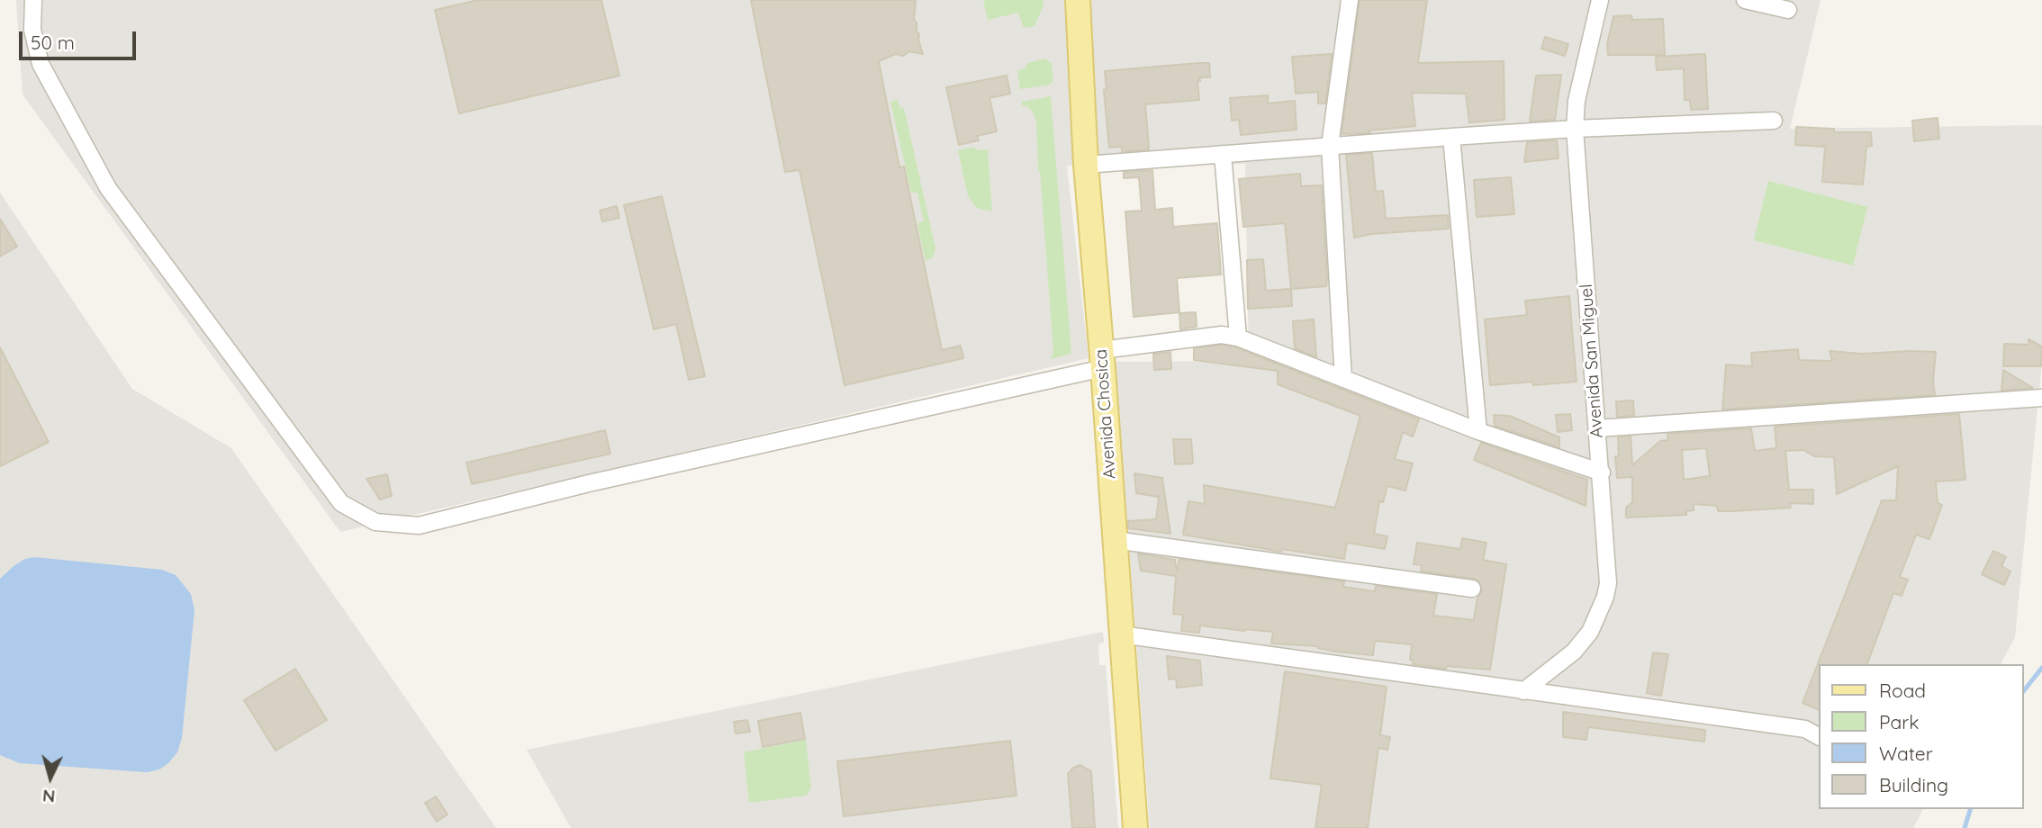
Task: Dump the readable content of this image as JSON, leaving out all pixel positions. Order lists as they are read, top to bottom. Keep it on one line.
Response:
{"streets":{"main road":["Avenida Chosica"],"street":["Avenida San Miguel"]},"legend":["Road","Park","Water","Building"],"scale_bar":"50 m","north":"bottom"}
